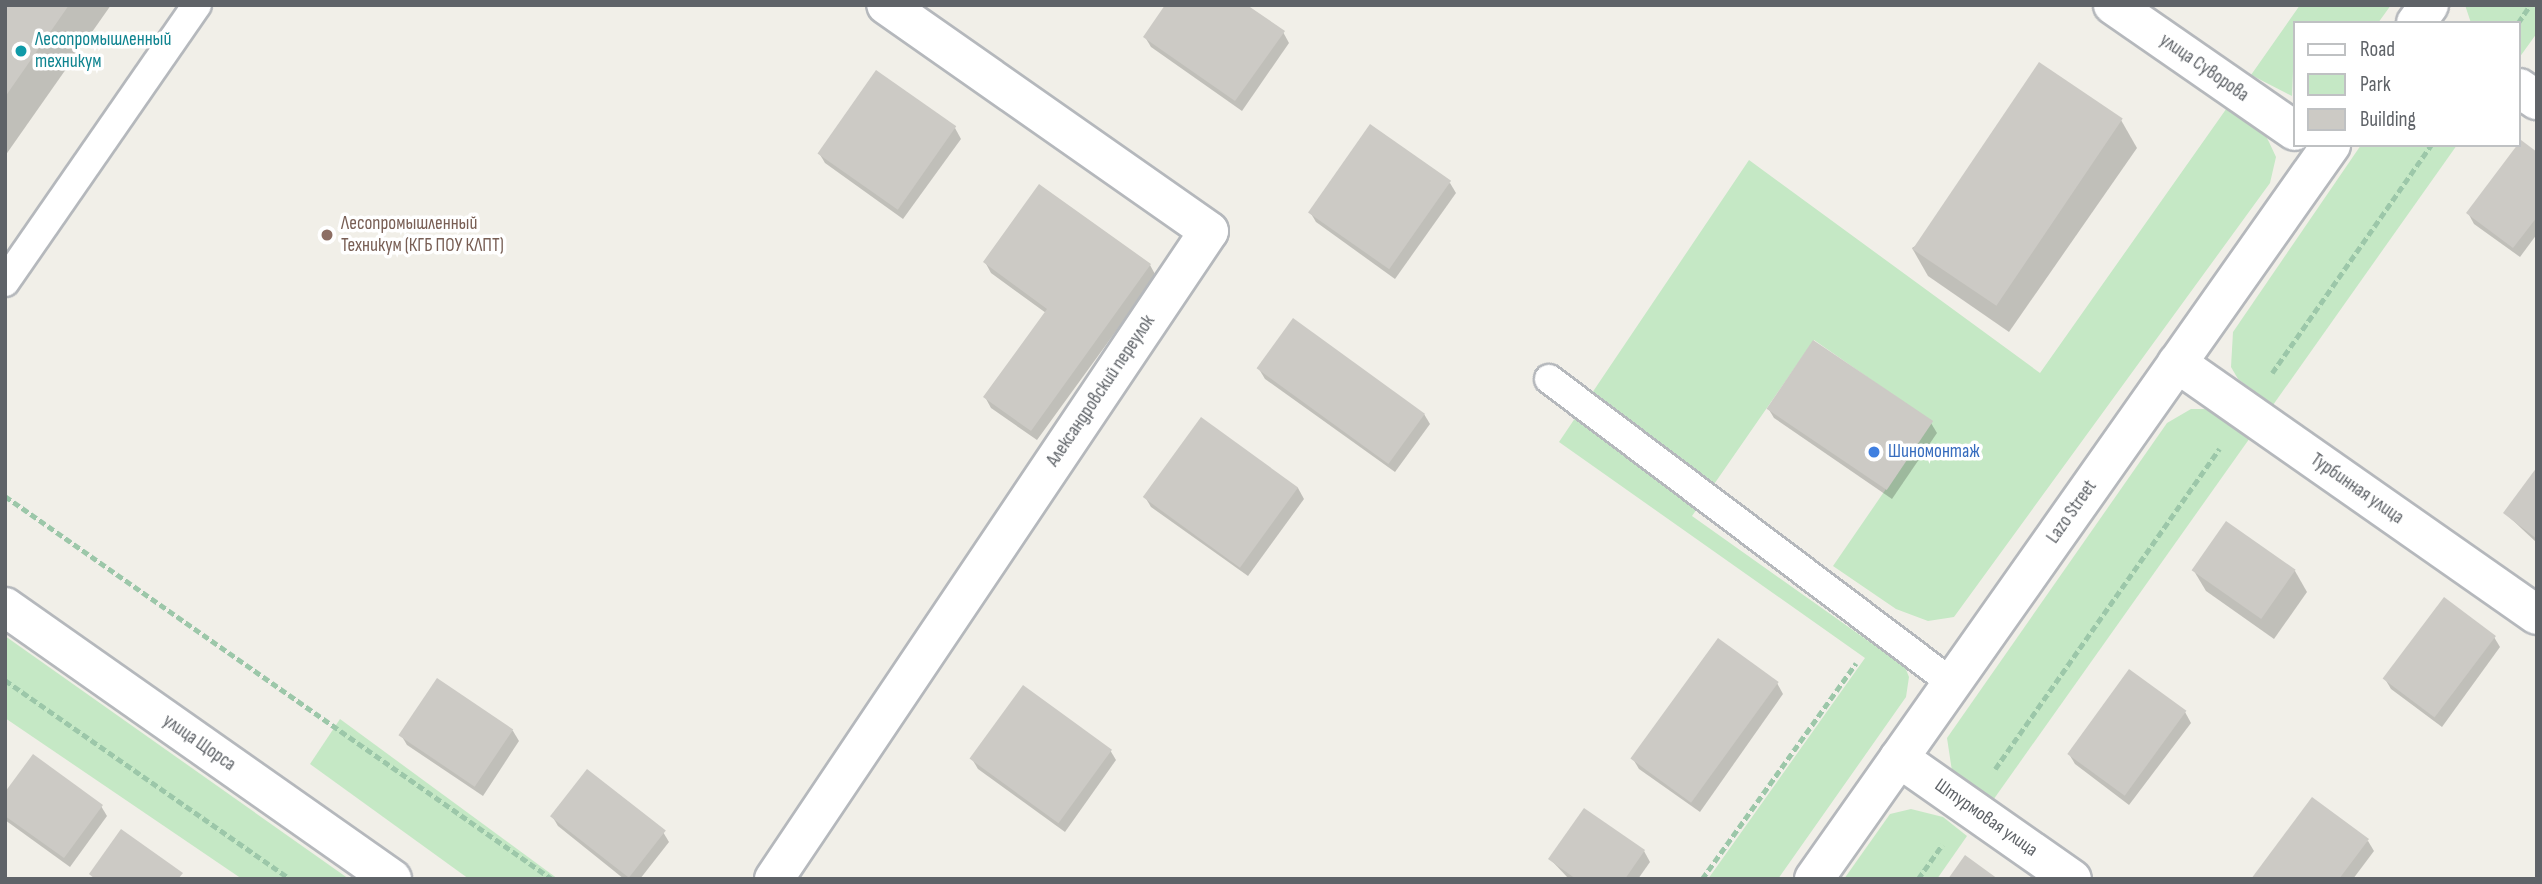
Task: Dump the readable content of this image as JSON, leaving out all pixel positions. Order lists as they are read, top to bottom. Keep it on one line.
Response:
{"streets":{"street":["улица Суворова","Александровский переулок","Турбинная улица","Lazo Street","улица Щорса","Штурмовая улица"]},"crossings":[["Турбинная улица","Lazo Street"],["Lazo Street","Штурмовая улица"]],"places":["Лесопромышленный техникум","Лесопромышленный Техникум (КГБ ПОУ КЛПТ)","Шиномонтаж"],"legend":["Road","Park","Building"]}
